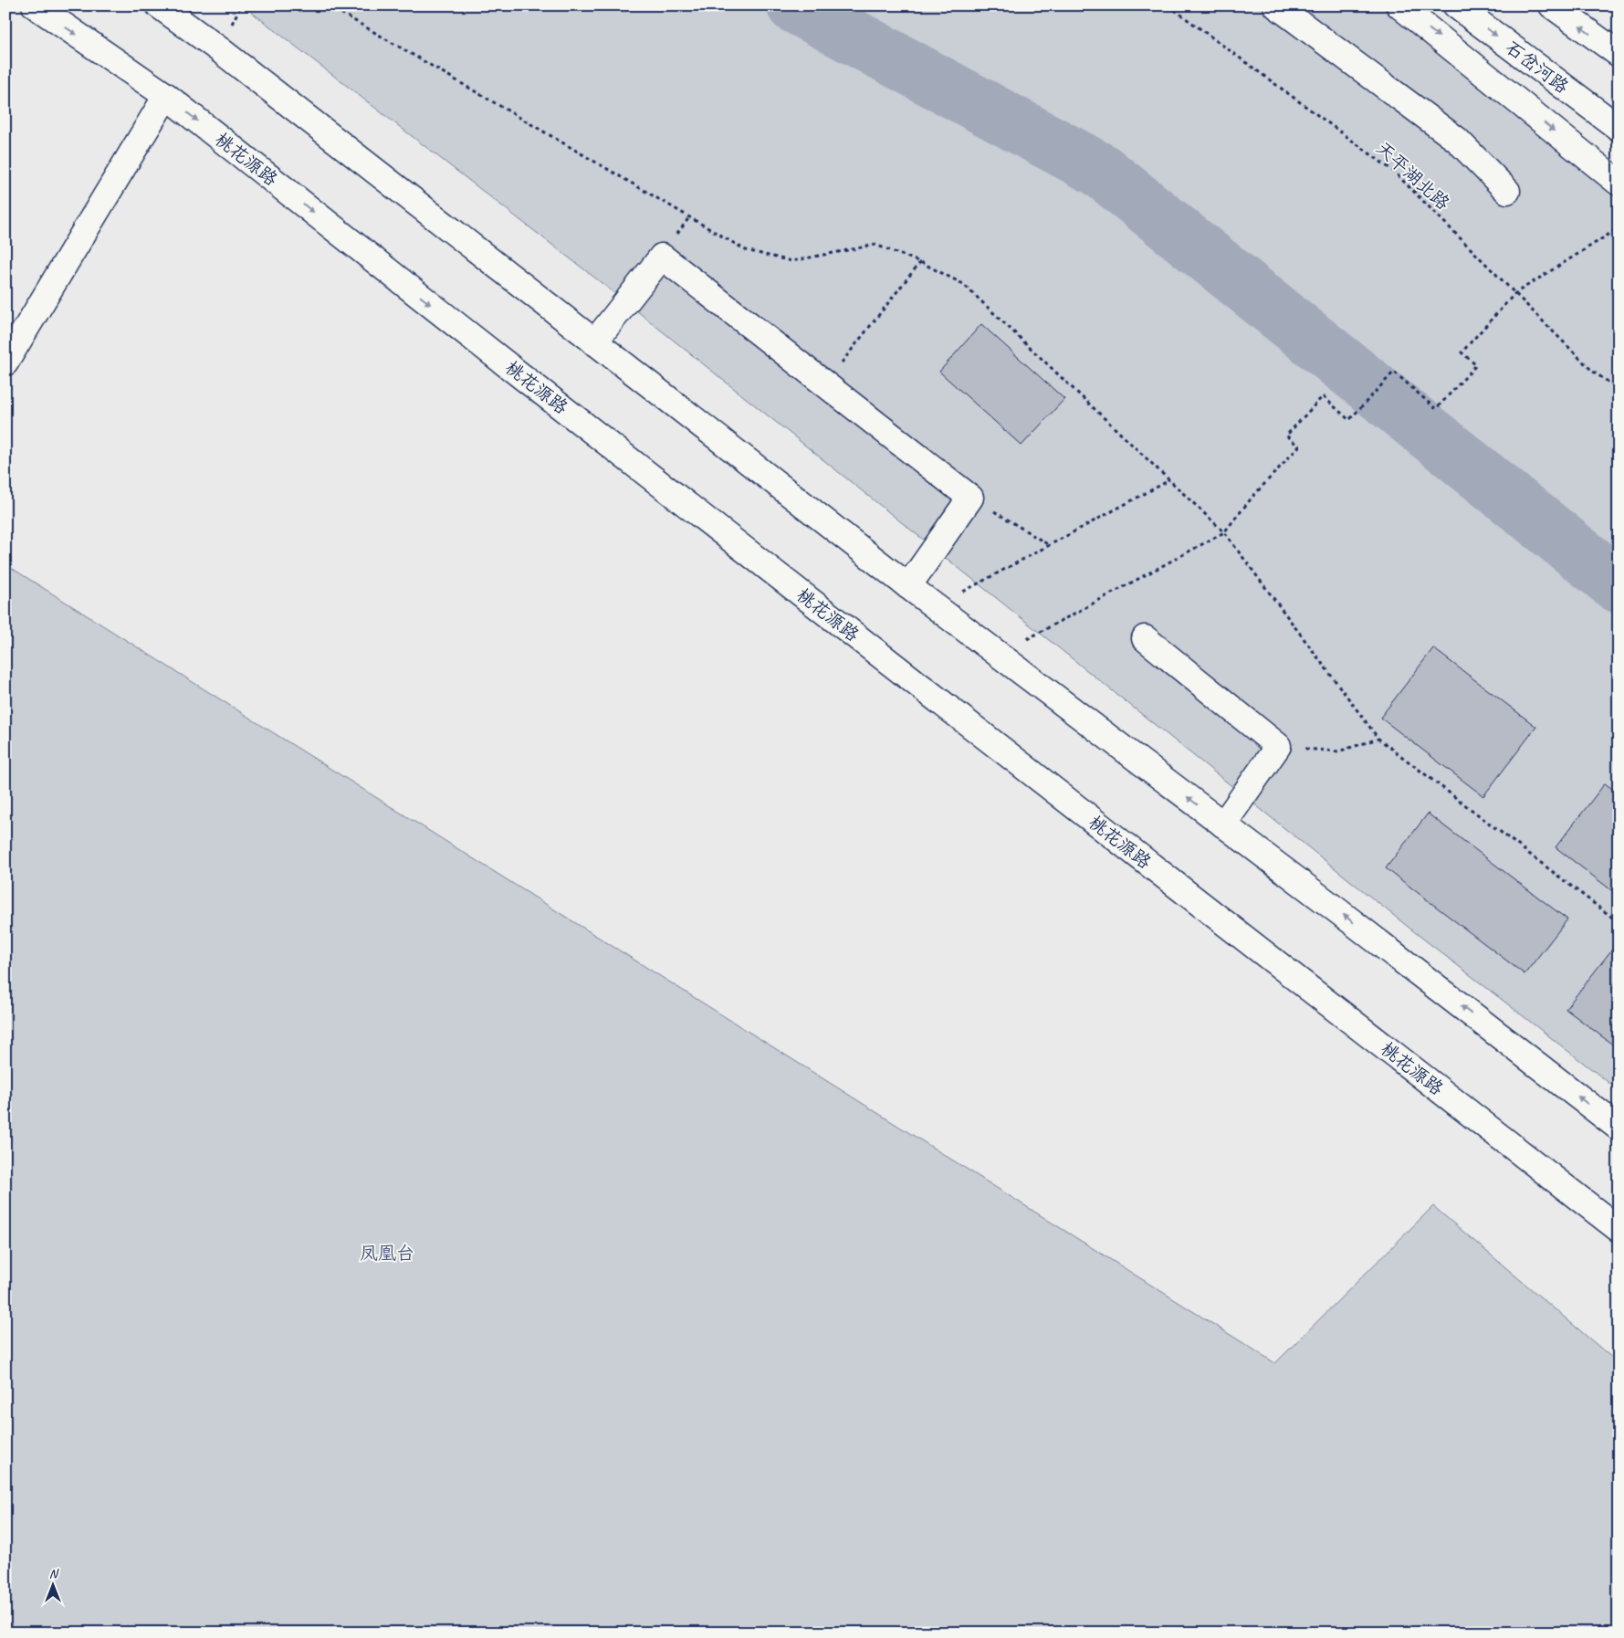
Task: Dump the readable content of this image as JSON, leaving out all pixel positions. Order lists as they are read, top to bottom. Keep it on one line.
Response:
{"streets":{"main road":["石岔河路","桃花源路"],"path":["天平湖北路"]},"parks":["凤凰台"],"north":"top"}
